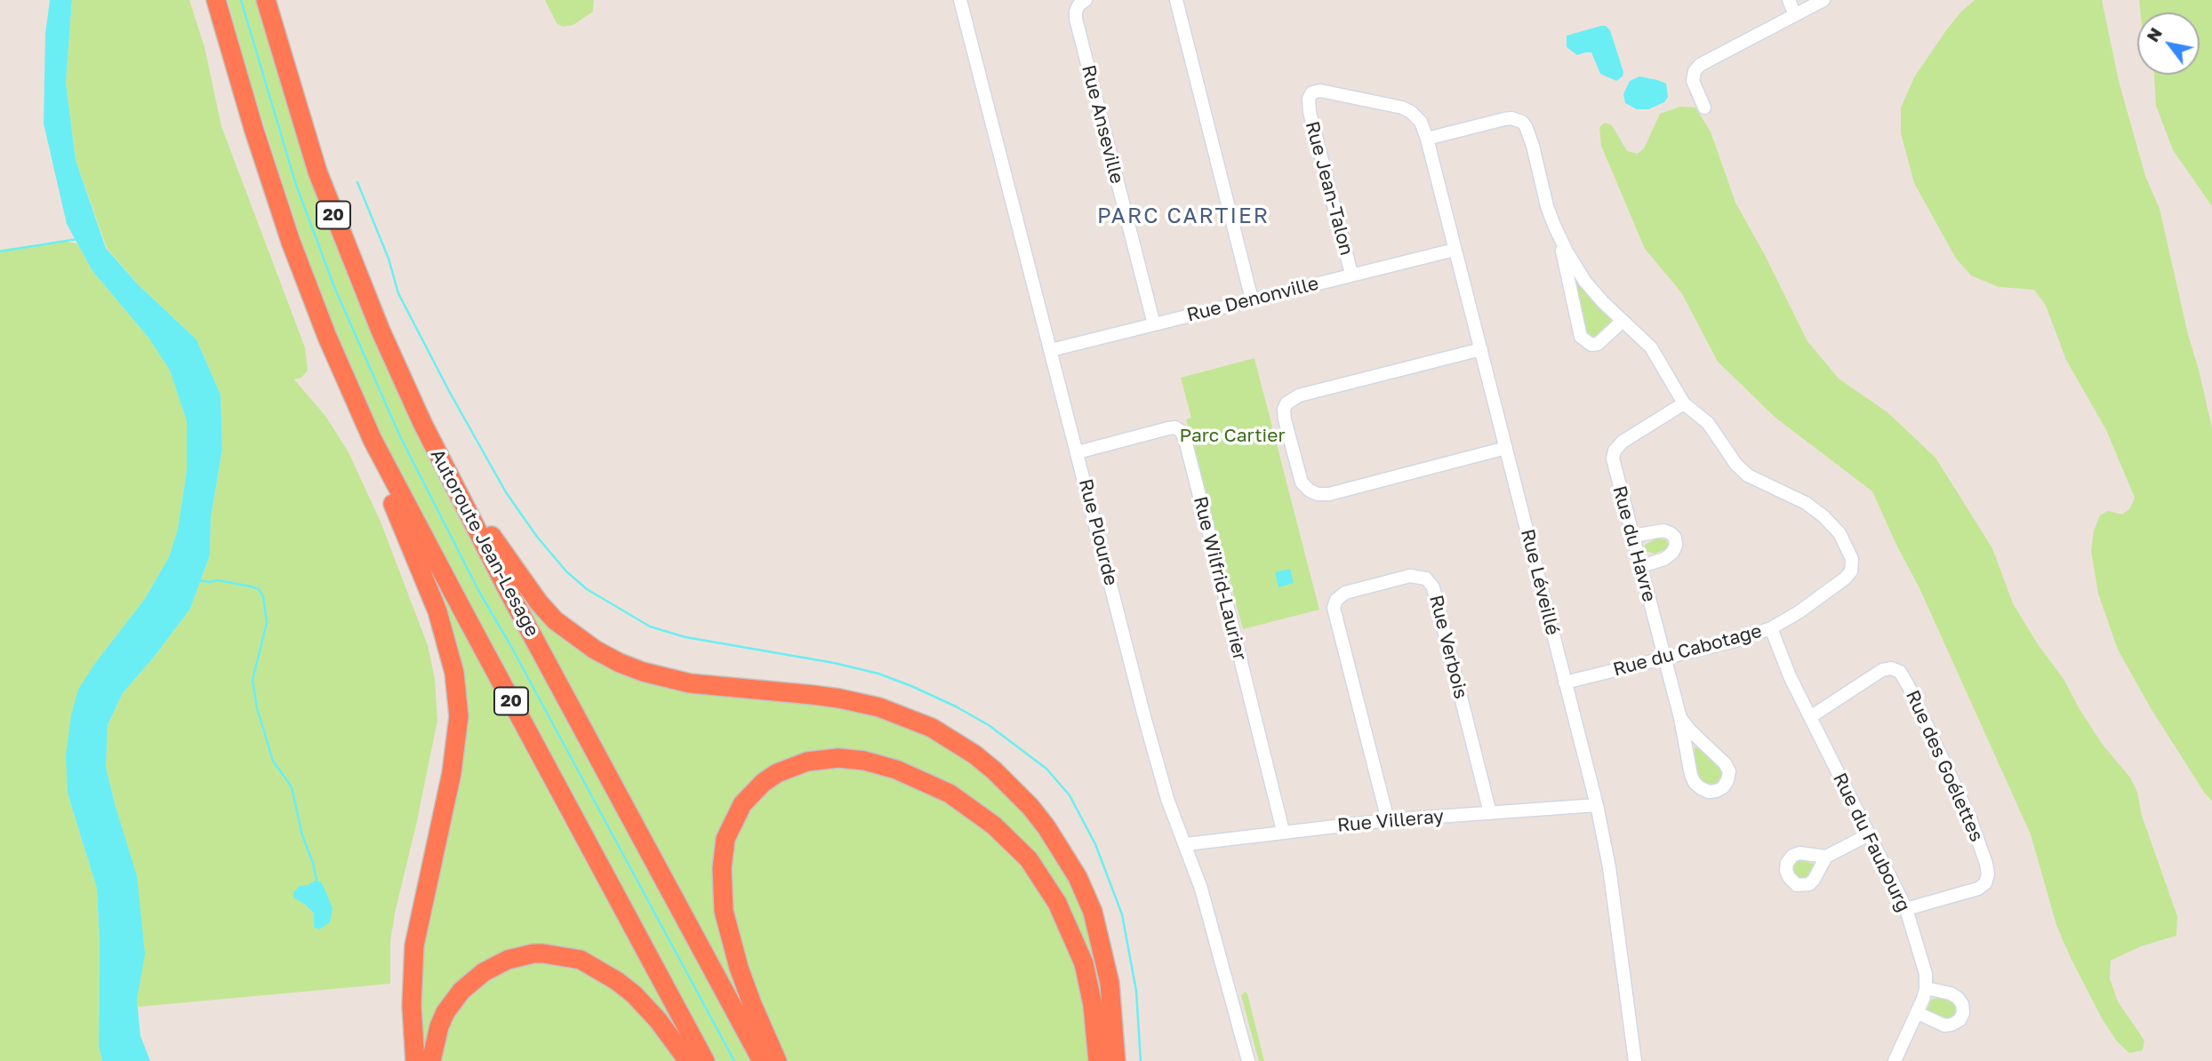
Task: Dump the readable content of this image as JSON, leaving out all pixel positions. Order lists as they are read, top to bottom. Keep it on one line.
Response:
{"streets":{"highway":["20","Autoroute Jean-Lesage"],"street":["Rue Anseville","Rue Jean-Talon","Rue Denonville","Rue Plourde","Rue du Havre","Rue Wilfrid-Laurier","Rue Léveillé","Rue Verbois","Rue du Cabotage","Rue des Goélettes","Rue Villeray","Rue du Faubourg"]},"crossings":[["Rue Anseville","Rue Denonville"],["Rue Jean-Talon","Rue Denonville"],["Rue Jean-Talon","Rue Léveillé"],["Rue Denonville","Rue Plourde"],["Rue Denonville","Rue Léveillé"],["Rue Plourde","Rue Wilfrid-Laurier"],["Rue Plourde","Rue Villeray"],["Rue du Havre","Rue du Cabotage"],["Rue Wilfrid-Laurier","Rue Villeray"],["Rue Léveillé","Rue du Cabotage"],["Rue Léveillé","Rue Villeray"],["Rue Verbois","Rue Villeray"],["Rue du Cabotage","Rue du Faubourg"],["Rue des Goélettes","Rue du Faubourg"]],"districts":["PARC CARTIER"],"parks":["Parc Cartier"],"north":"top left"}
